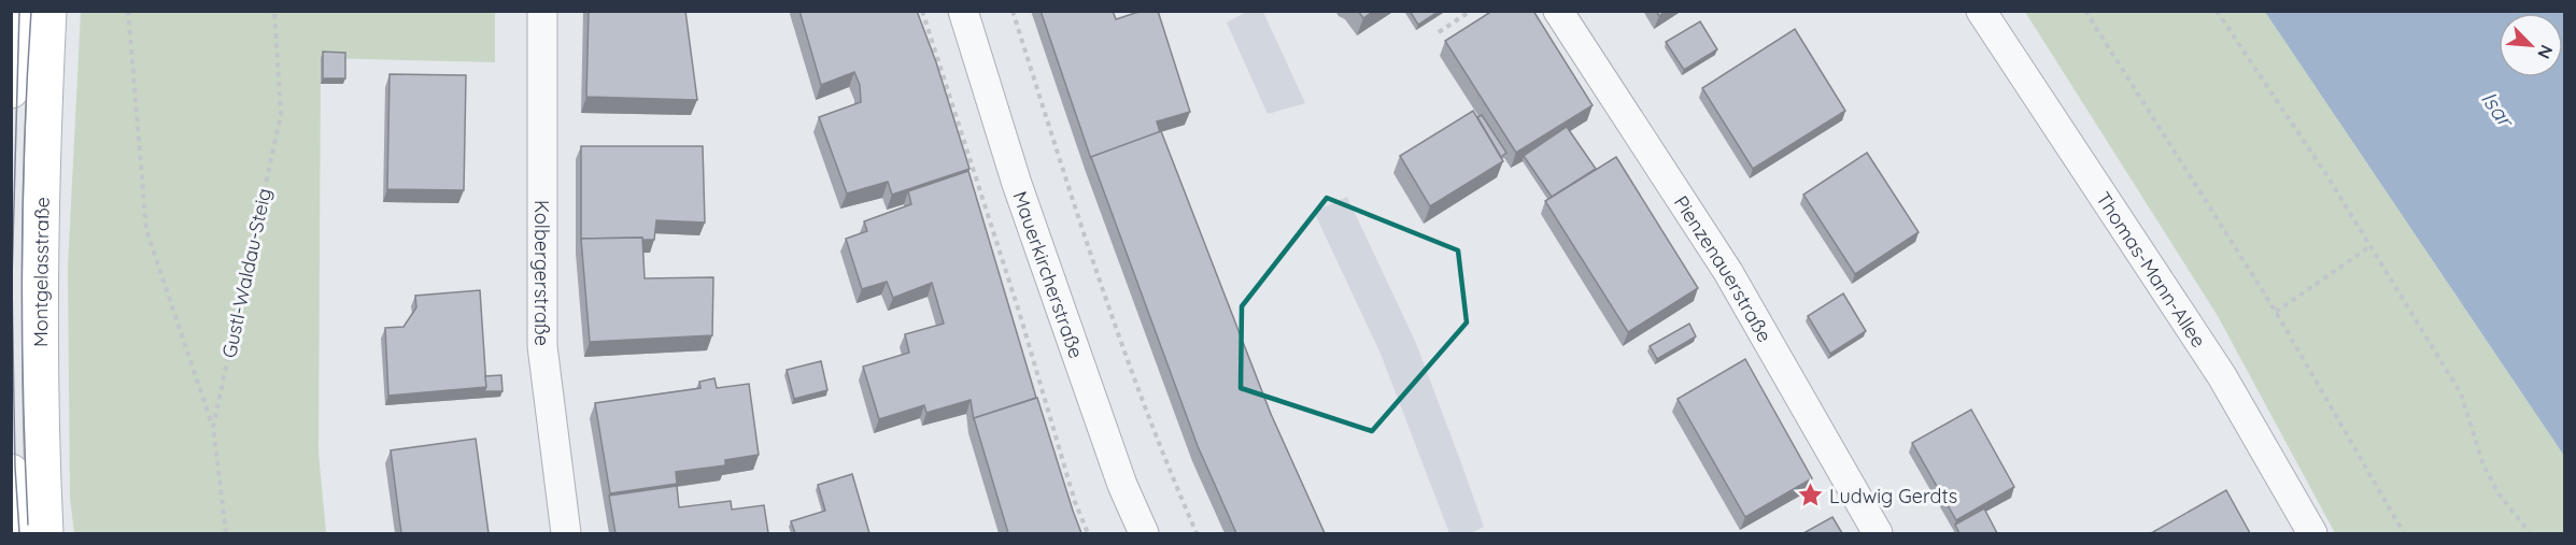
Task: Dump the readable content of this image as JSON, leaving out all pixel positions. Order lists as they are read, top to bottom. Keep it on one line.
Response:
{"streets":{"main road":["Montgelasstraße"],"street":["Pienzenauerstraße","Thomas-Mann-Allee","Kolbergerstraße","Mauerkircherstraße"],"path":["Gustl-Waldau-Steig"]},"water":["Isar"],"places":{"place":["Ludwig Gerdts"]},"north":"bottom right"}
